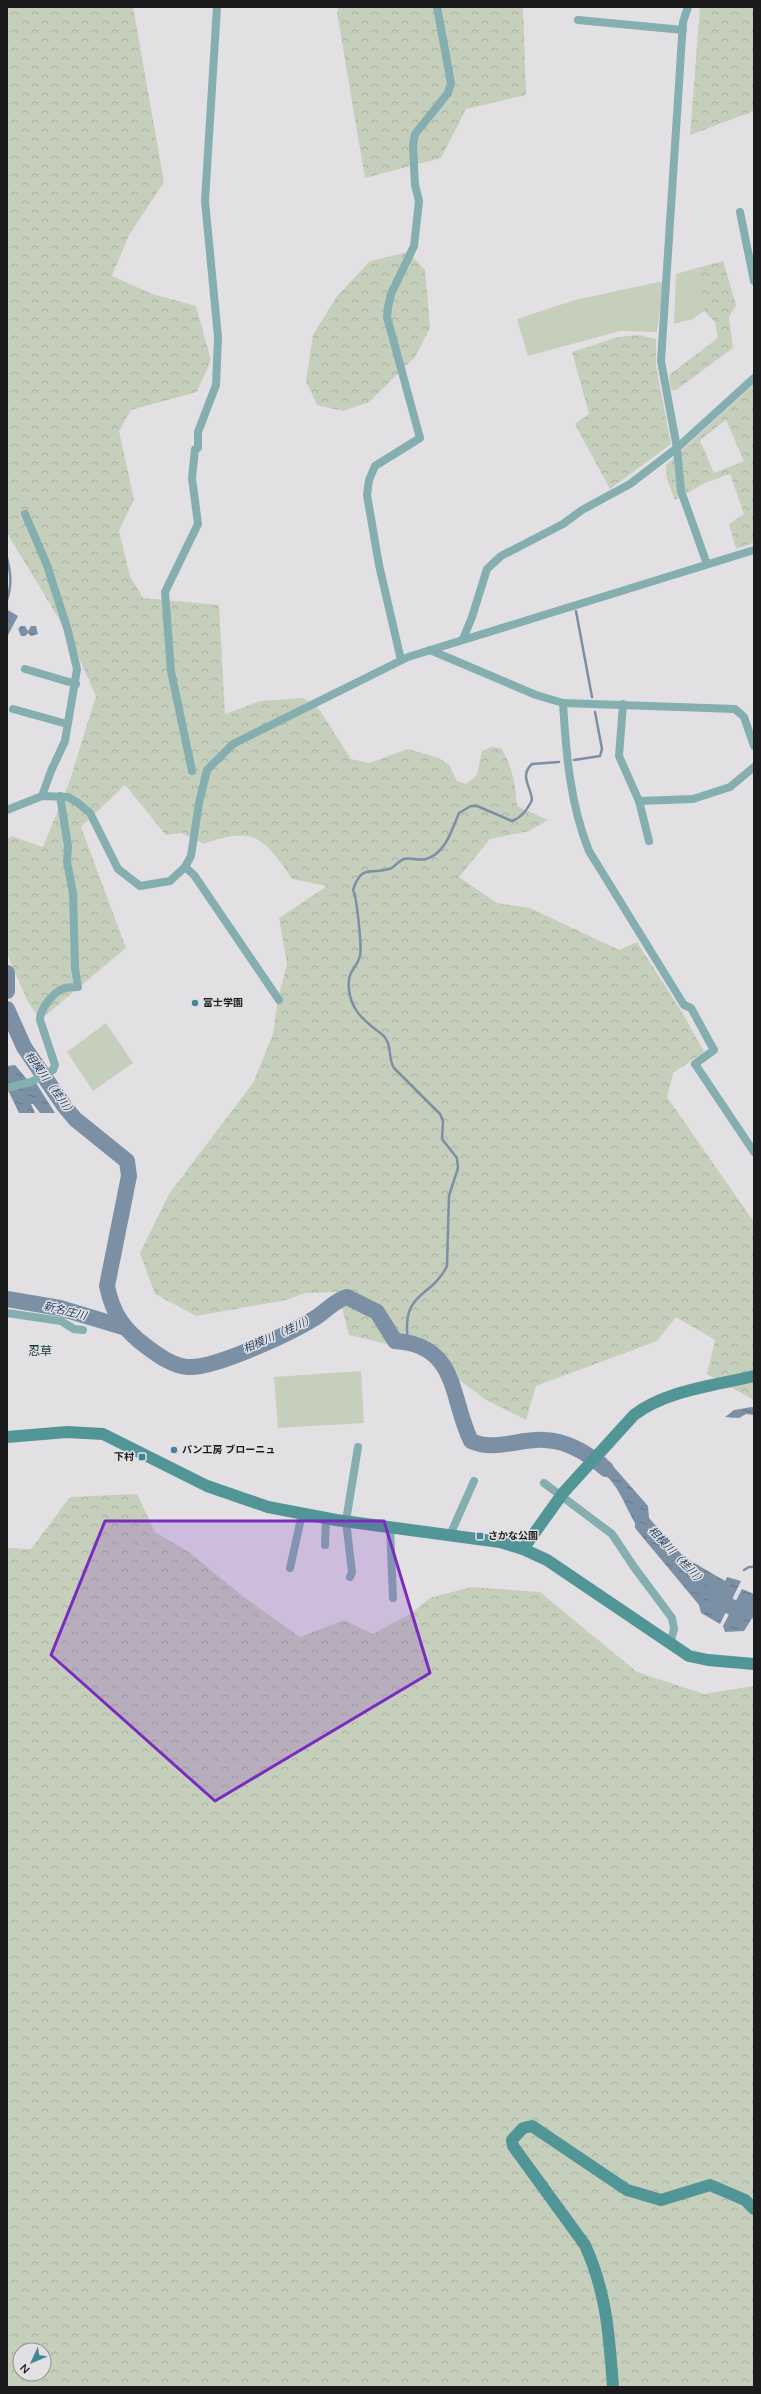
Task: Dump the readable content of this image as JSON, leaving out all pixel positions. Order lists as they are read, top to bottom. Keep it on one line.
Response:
{"districts":["忍草"],"water":["相模川（桂川）","新名庄川"],"places":{"other":["富士学園","パン工房 ブローニュ"],"transit":["下村","さかな公園"]},"north":"bottom left"}
